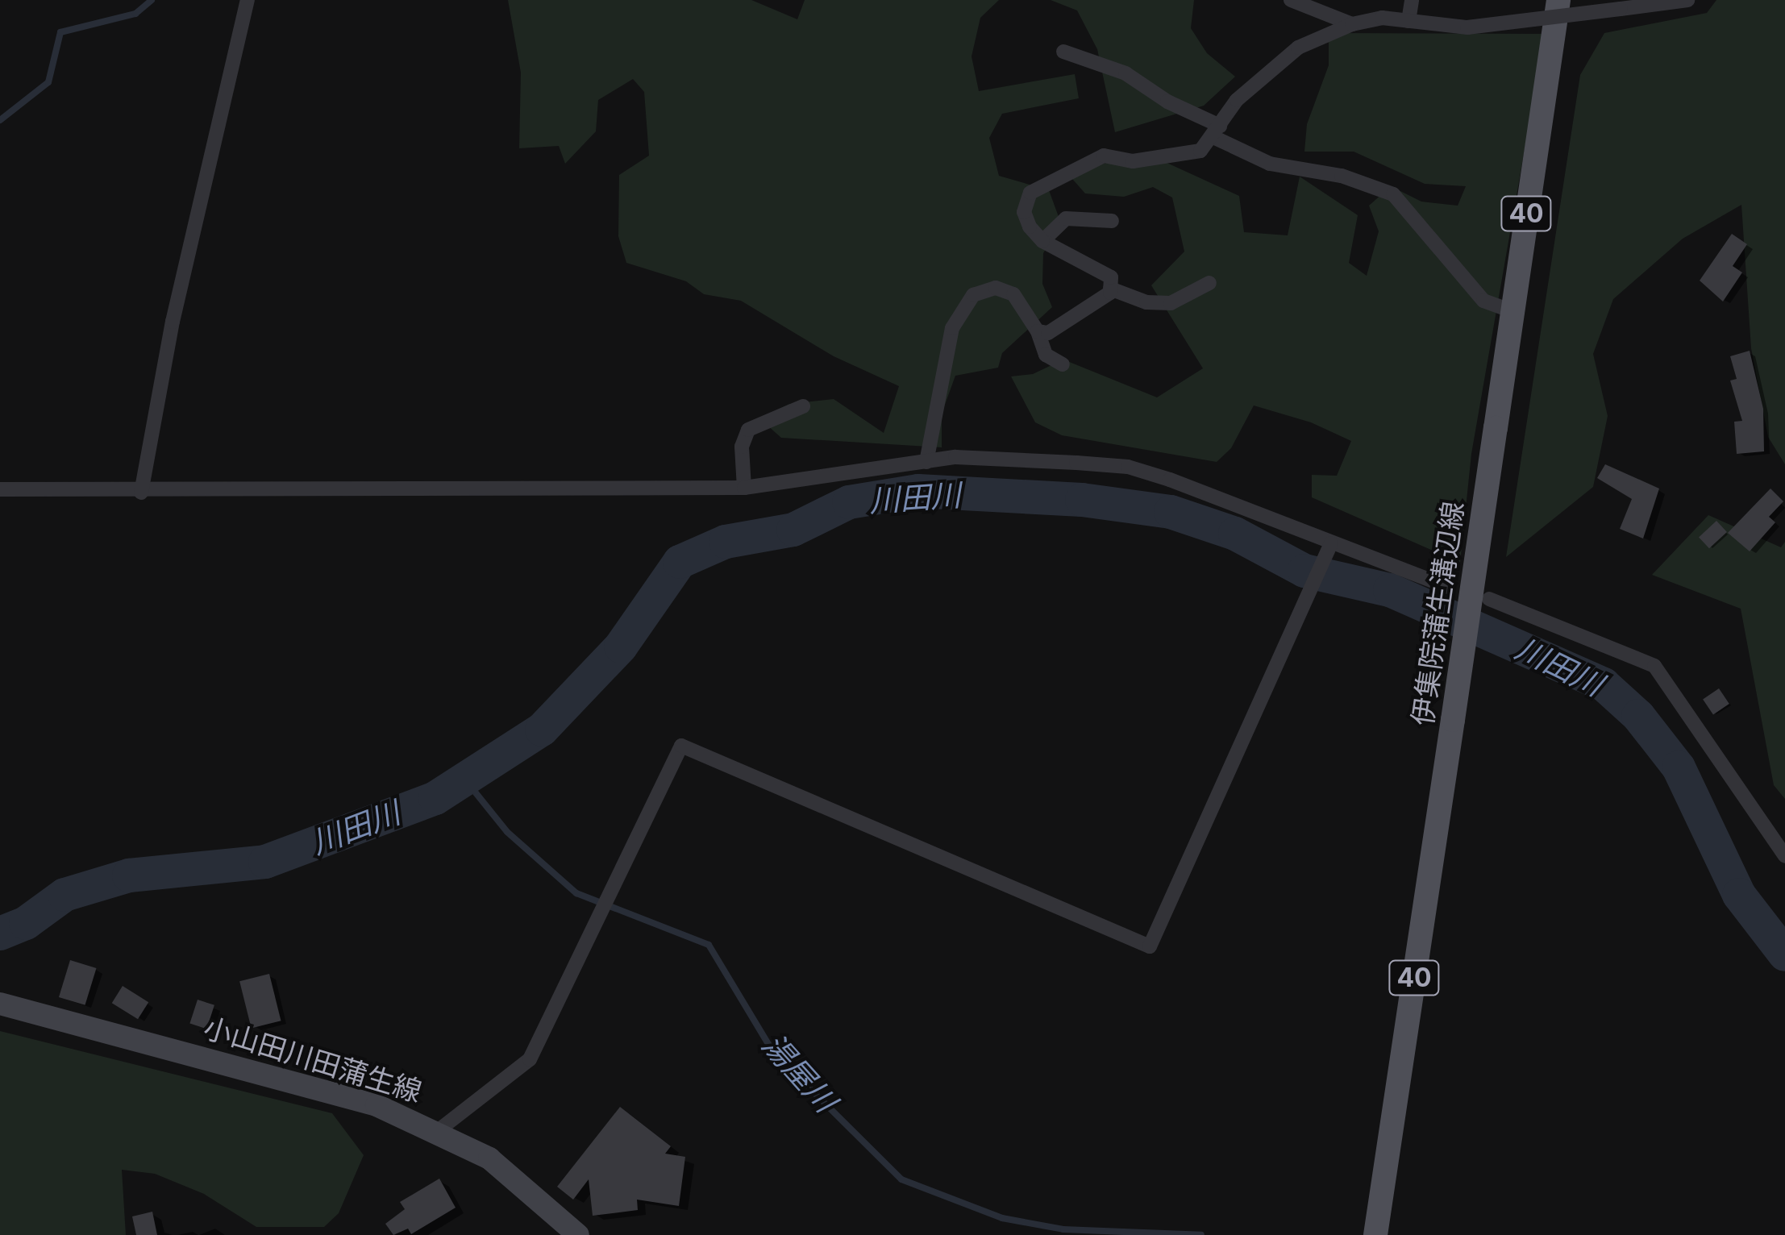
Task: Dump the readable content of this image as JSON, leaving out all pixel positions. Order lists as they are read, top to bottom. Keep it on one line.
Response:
{"streets":{"main road":["40","伊集院蒲生溝辺線","小山田川田蒲生線"]},"water":["川田川","湯屋川"]}
